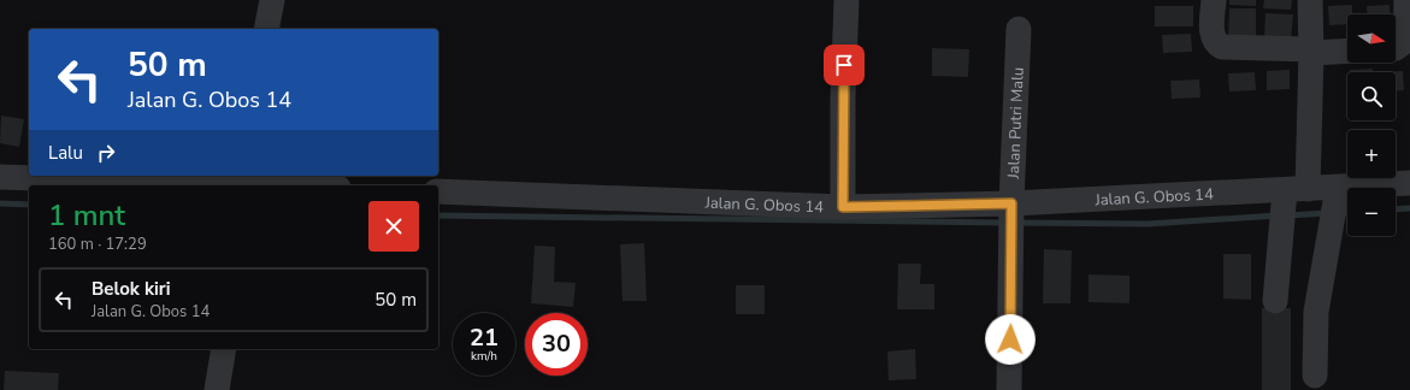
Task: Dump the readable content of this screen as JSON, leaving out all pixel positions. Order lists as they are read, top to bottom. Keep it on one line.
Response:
{"streets":{"street":["Jalan Putri Malu","Jalan G. Obos 14"]},"crossings":[["Jalan Putri Malu","Jalan G. Obos 14"]],"north":"right","page":{"map_buttons":["+","−"],"turn":["50 m","Jalan G. Obos 14"],"then":"Lalu","heading":["1 mnt","160 m · 17:29"],"list":[{"name":"Belok kiri","note":"Jalan G. Obos 14","value":"50 m"}],"speed":"21 km/h","limit":"30"}}
